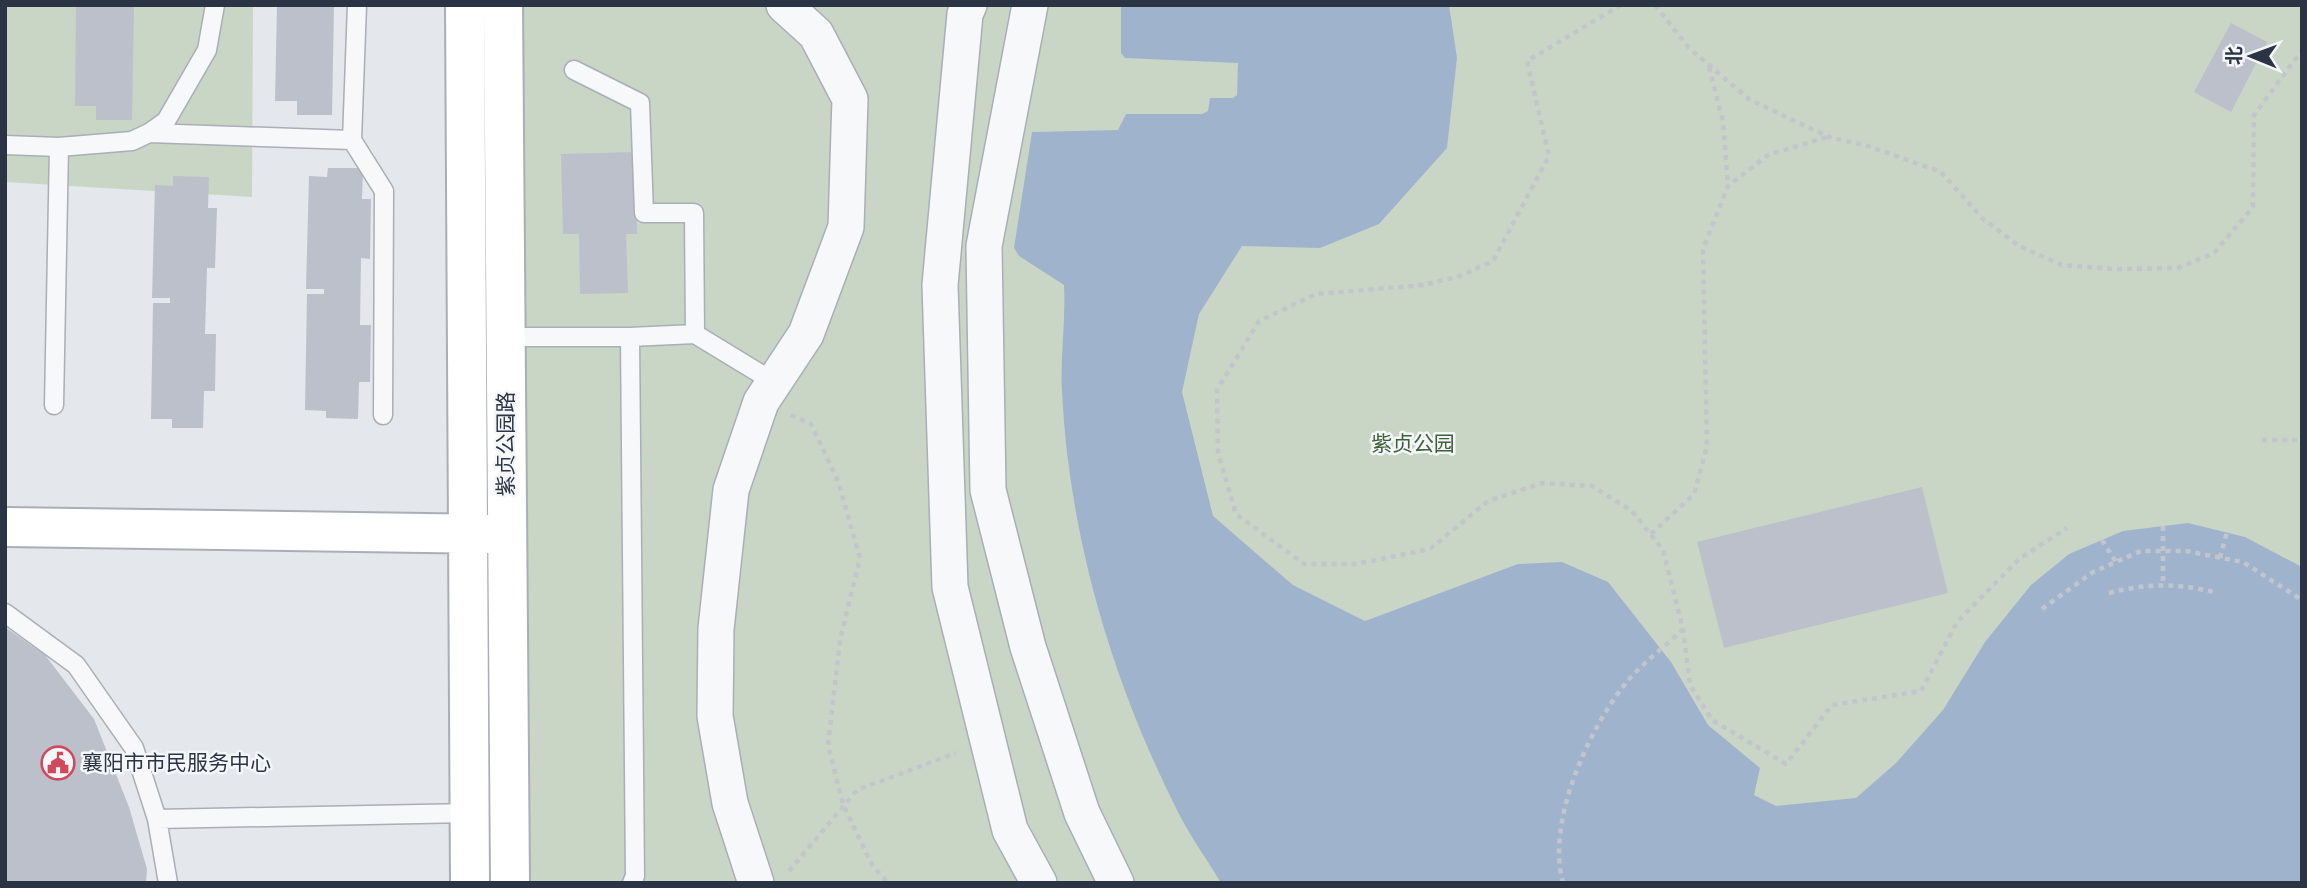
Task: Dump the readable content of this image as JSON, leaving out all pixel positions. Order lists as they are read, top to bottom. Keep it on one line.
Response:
{"streets":{"street":["紫贞公园路"]},"parks":["紫贞公园"],"places":{"public building":["襄阳市市民服务中心"]},"north":"left"}
